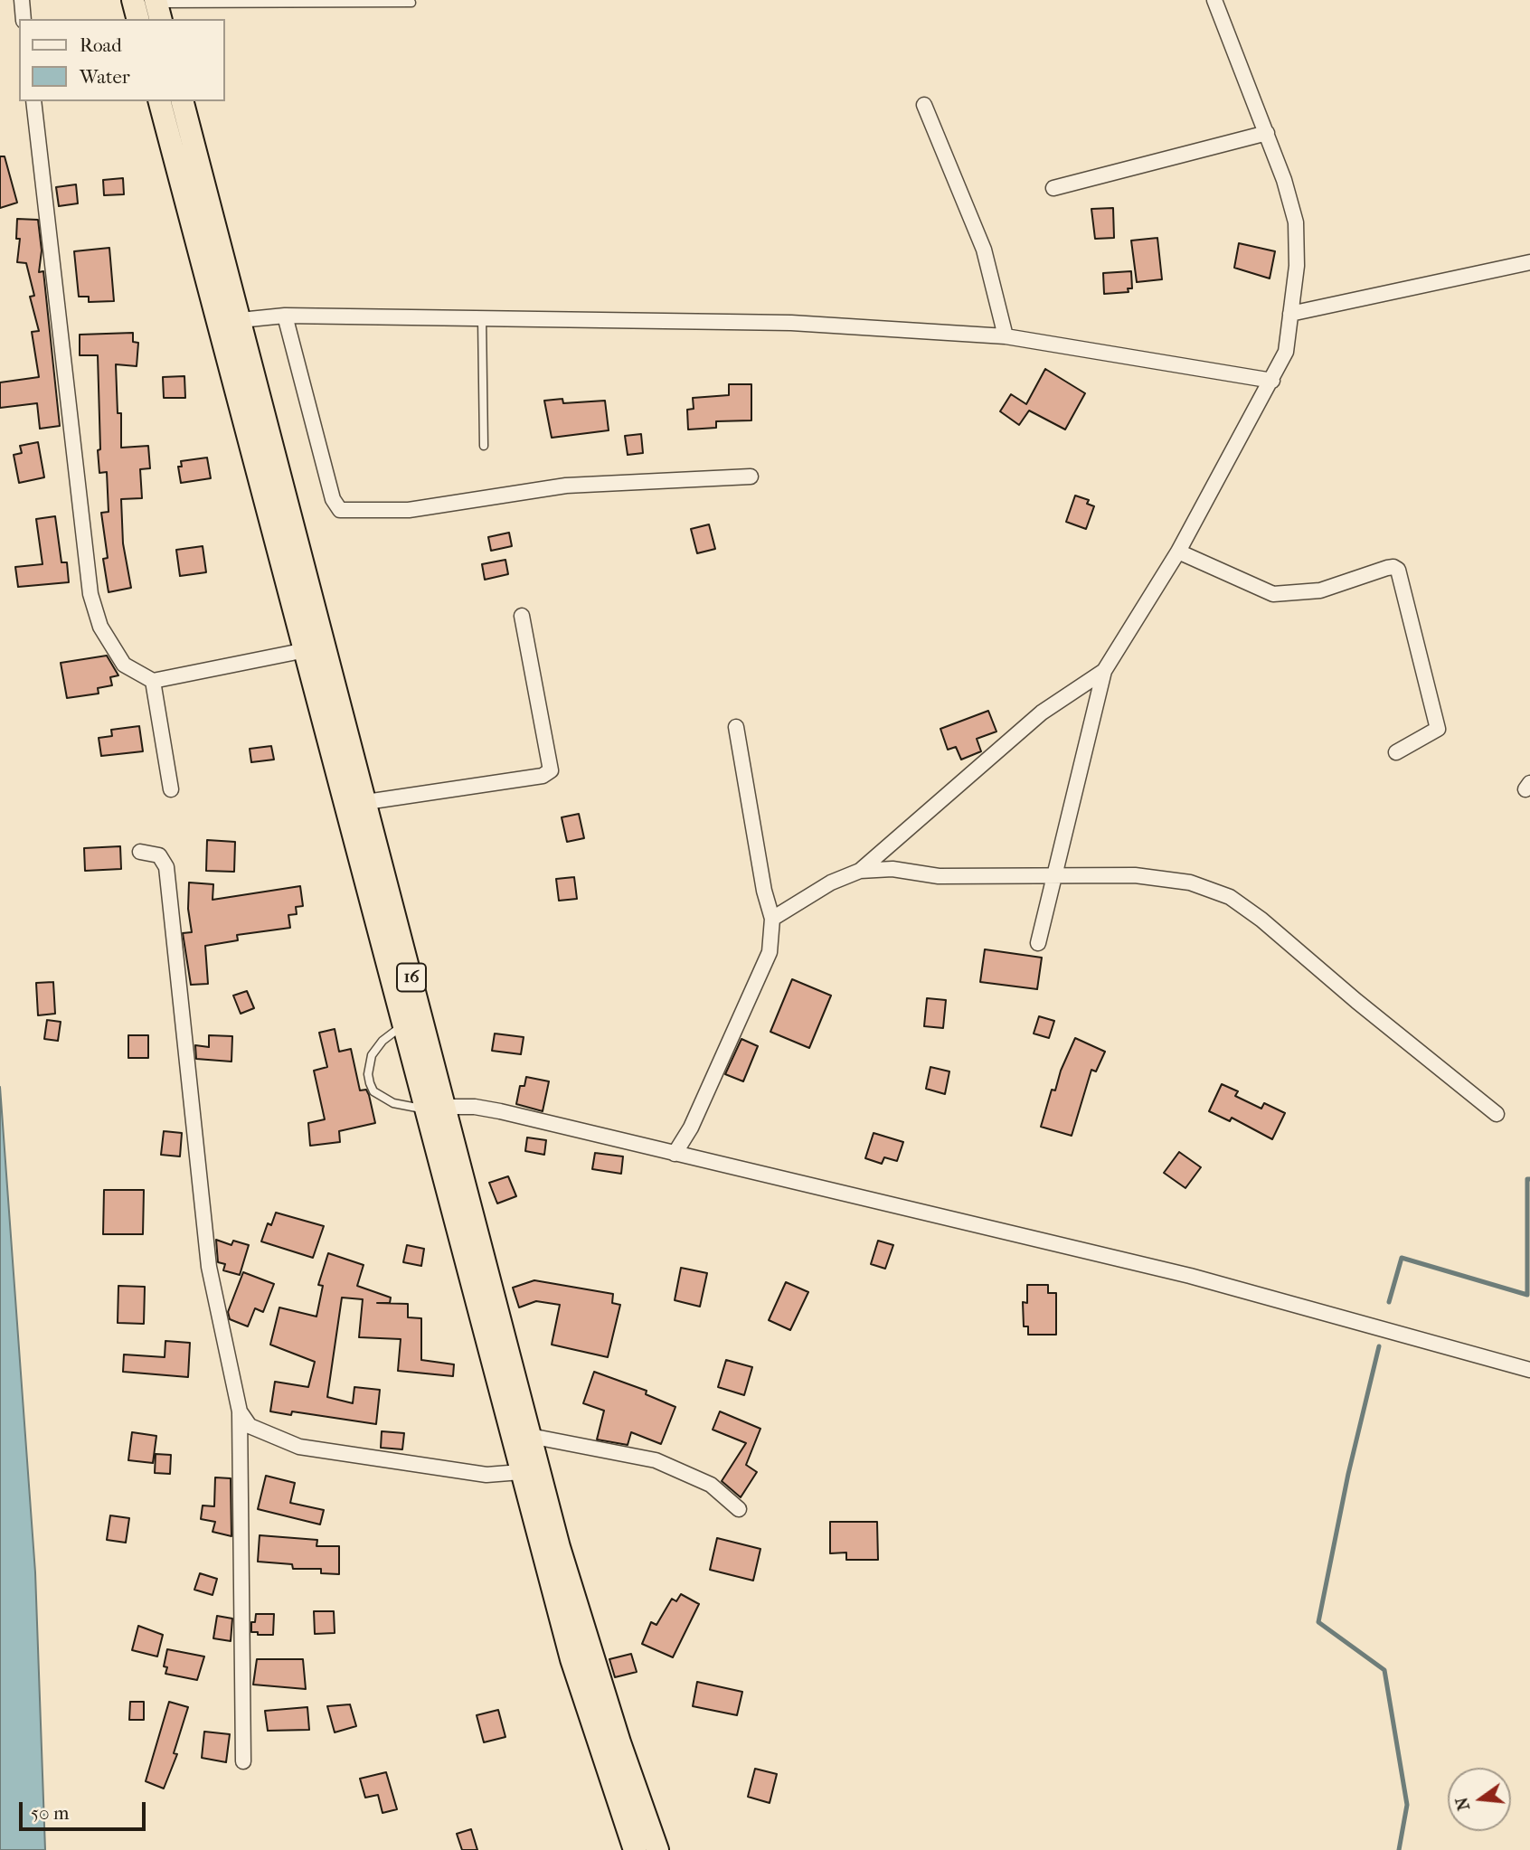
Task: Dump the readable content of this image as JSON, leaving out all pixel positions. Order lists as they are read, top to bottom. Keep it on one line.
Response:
{"streets":{"highway":["16"]},"legend":["Road","Water"],"scale_bar":"50 m","north":"left"}
